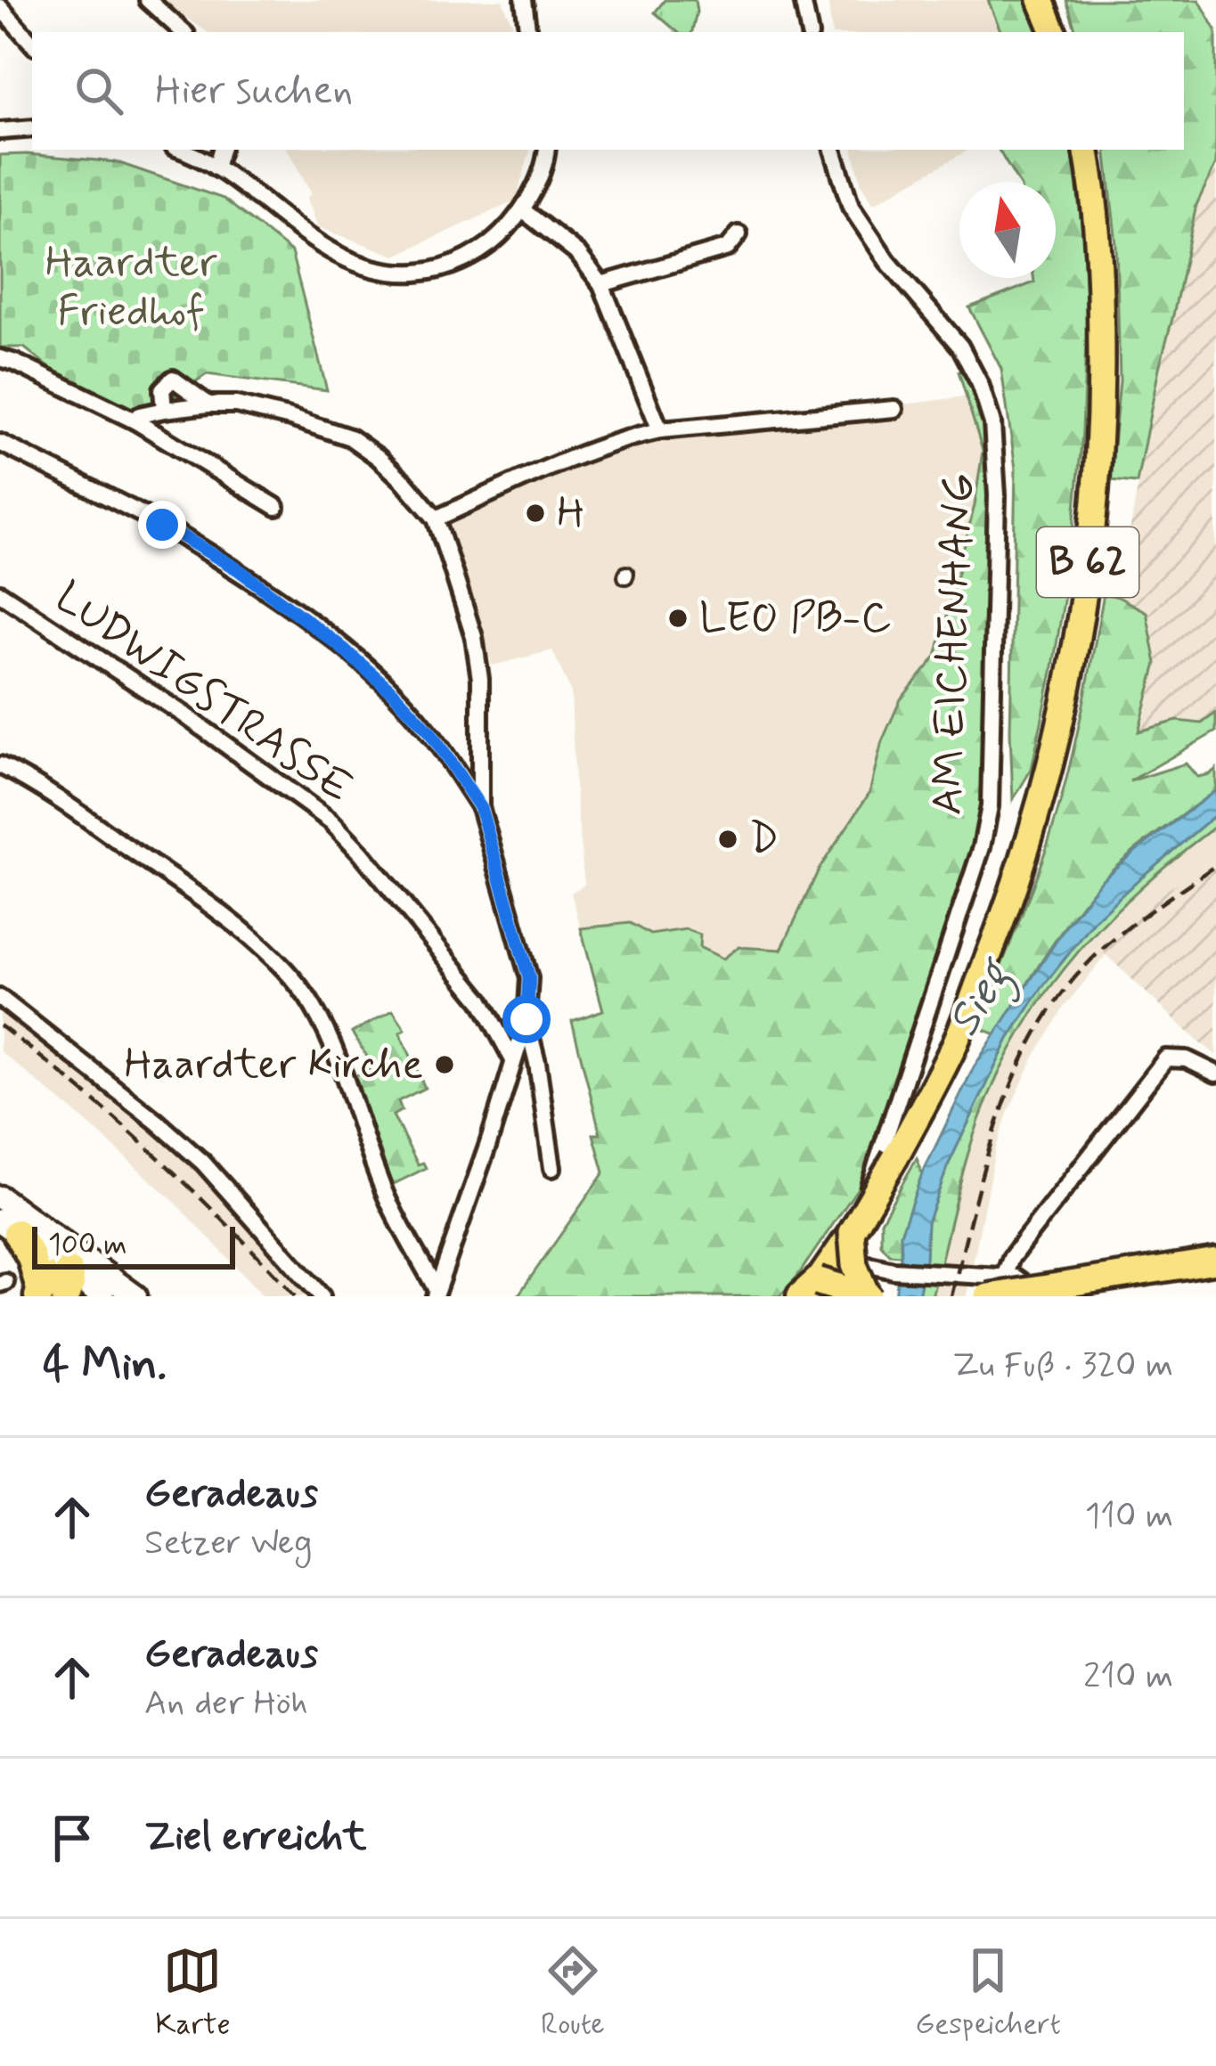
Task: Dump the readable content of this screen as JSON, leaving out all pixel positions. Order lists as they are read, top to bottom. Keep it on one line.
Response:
{"streets":{"main road":["B 62"],"street":["AM EICHENHANG","LUDWIGSTRASSE"]},"water":["Sieg"],"parks":["Haardter Friedhof"],"places":["H","LEO PB-C","D","Haardter Kirche"],"scale_bar":"100 m","north":"top","page":{"search":"Hier suchen","scale":"100 m","heading":["4 Min.","Zu Fuß · 320 m"],"list":[["Geradeaus","Setzer Weg","110 m"],["Geradeaus","An der Höh","210 m"],"Ziel erreicht"],"nav":["Karte","Route","Gespeichert"]}}
